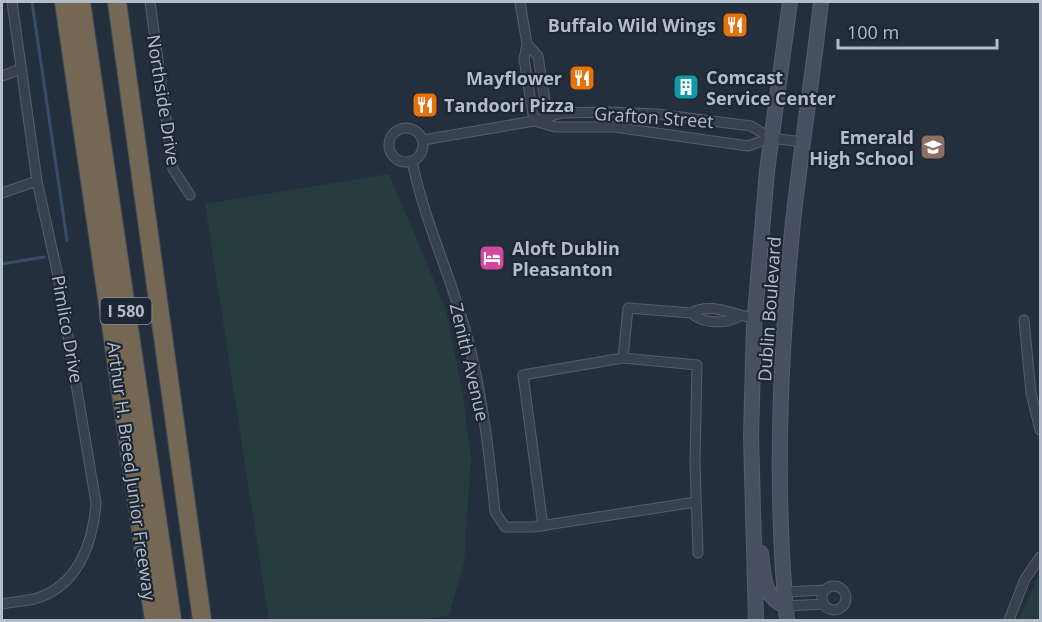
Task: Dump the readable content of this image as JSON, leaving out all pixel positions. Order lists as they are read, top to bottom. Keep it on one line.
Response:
{"streets":{"highway":["I 580","Arthur H. Breed Junior Freeway"],"main road":["Dublin Boulevard"],"street":["Northside Drive","Grafton Street","Pimlico Drive","Zenith Avenue"]},"crossings":[["Grafton Street","Dublin Boulevard"],["Grafton Street","Zenith Avenue"],["I 580","Arthur H. Breed Junior Freeway"]],"places":{"restaurant":["Buffalo Wild Wings","Mayflower","Tandoori Pizza"],"building":["Comcast Service Center"],"school or university":["Emerald High School"],"hotel":["Aloft Dublin Pleasanton"]},"scale_bar":"100 m"}
